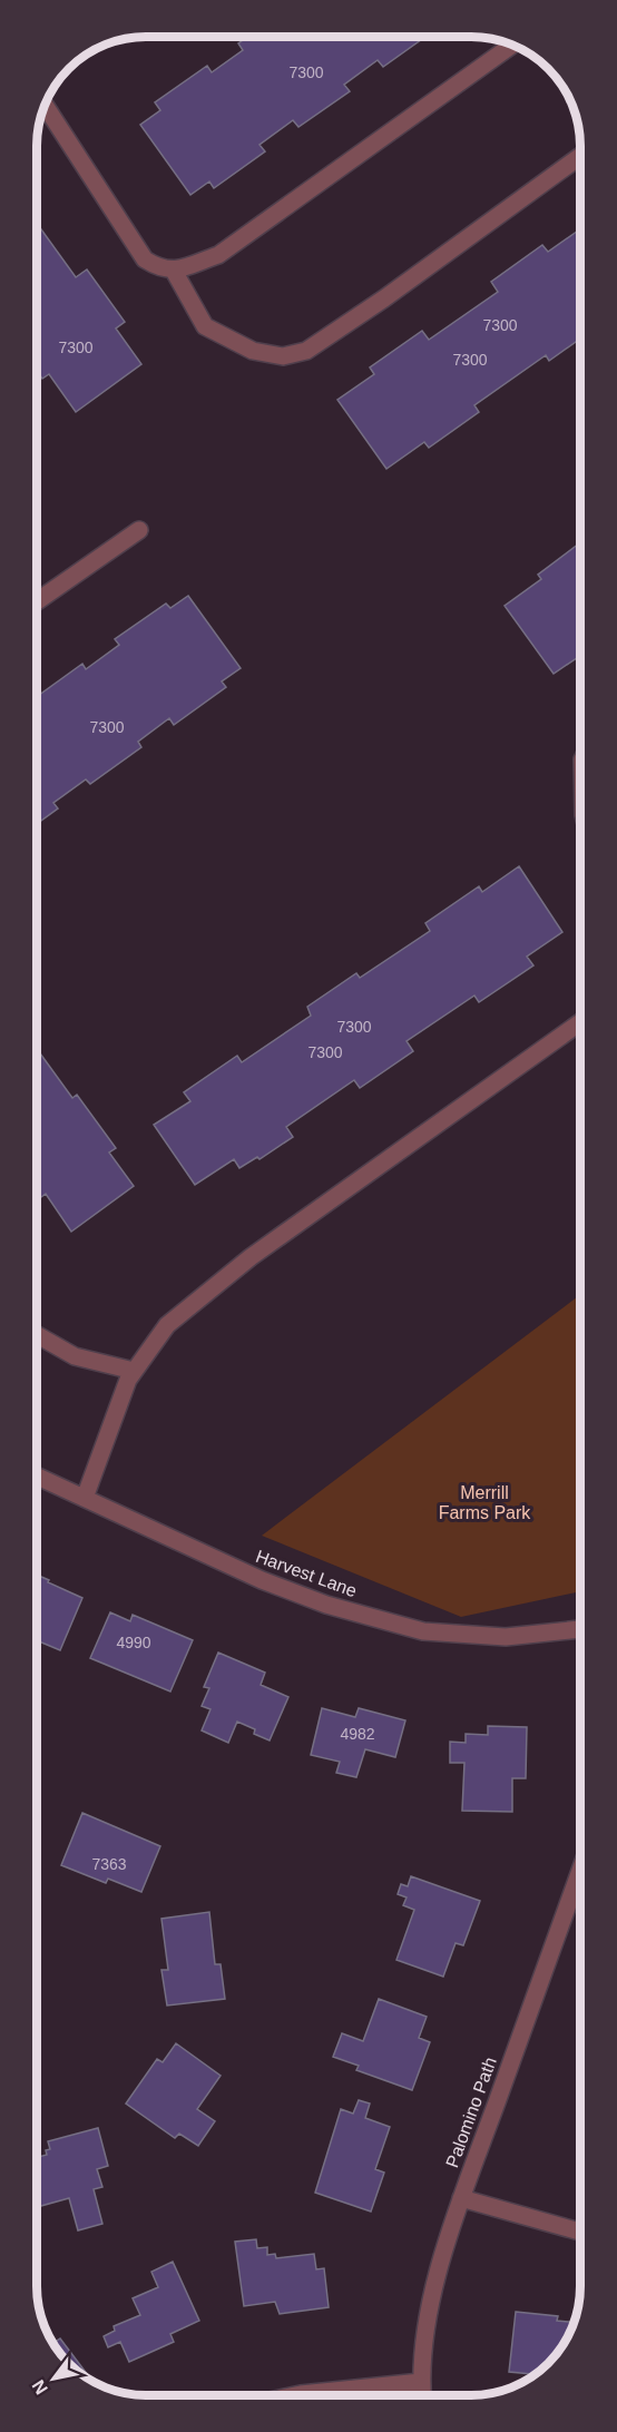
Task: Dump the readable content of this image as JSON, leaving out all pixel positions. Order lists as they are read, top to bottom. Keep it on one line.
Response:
{"streets":{"street":["Harvest Lane","Palomino Path"]},"parks":["Merrill Farms Park"],"house_numbers":["7300","7300","7300","7300","7300","7300","7300","4990","4982","7363"],"north":"bottom left"}
